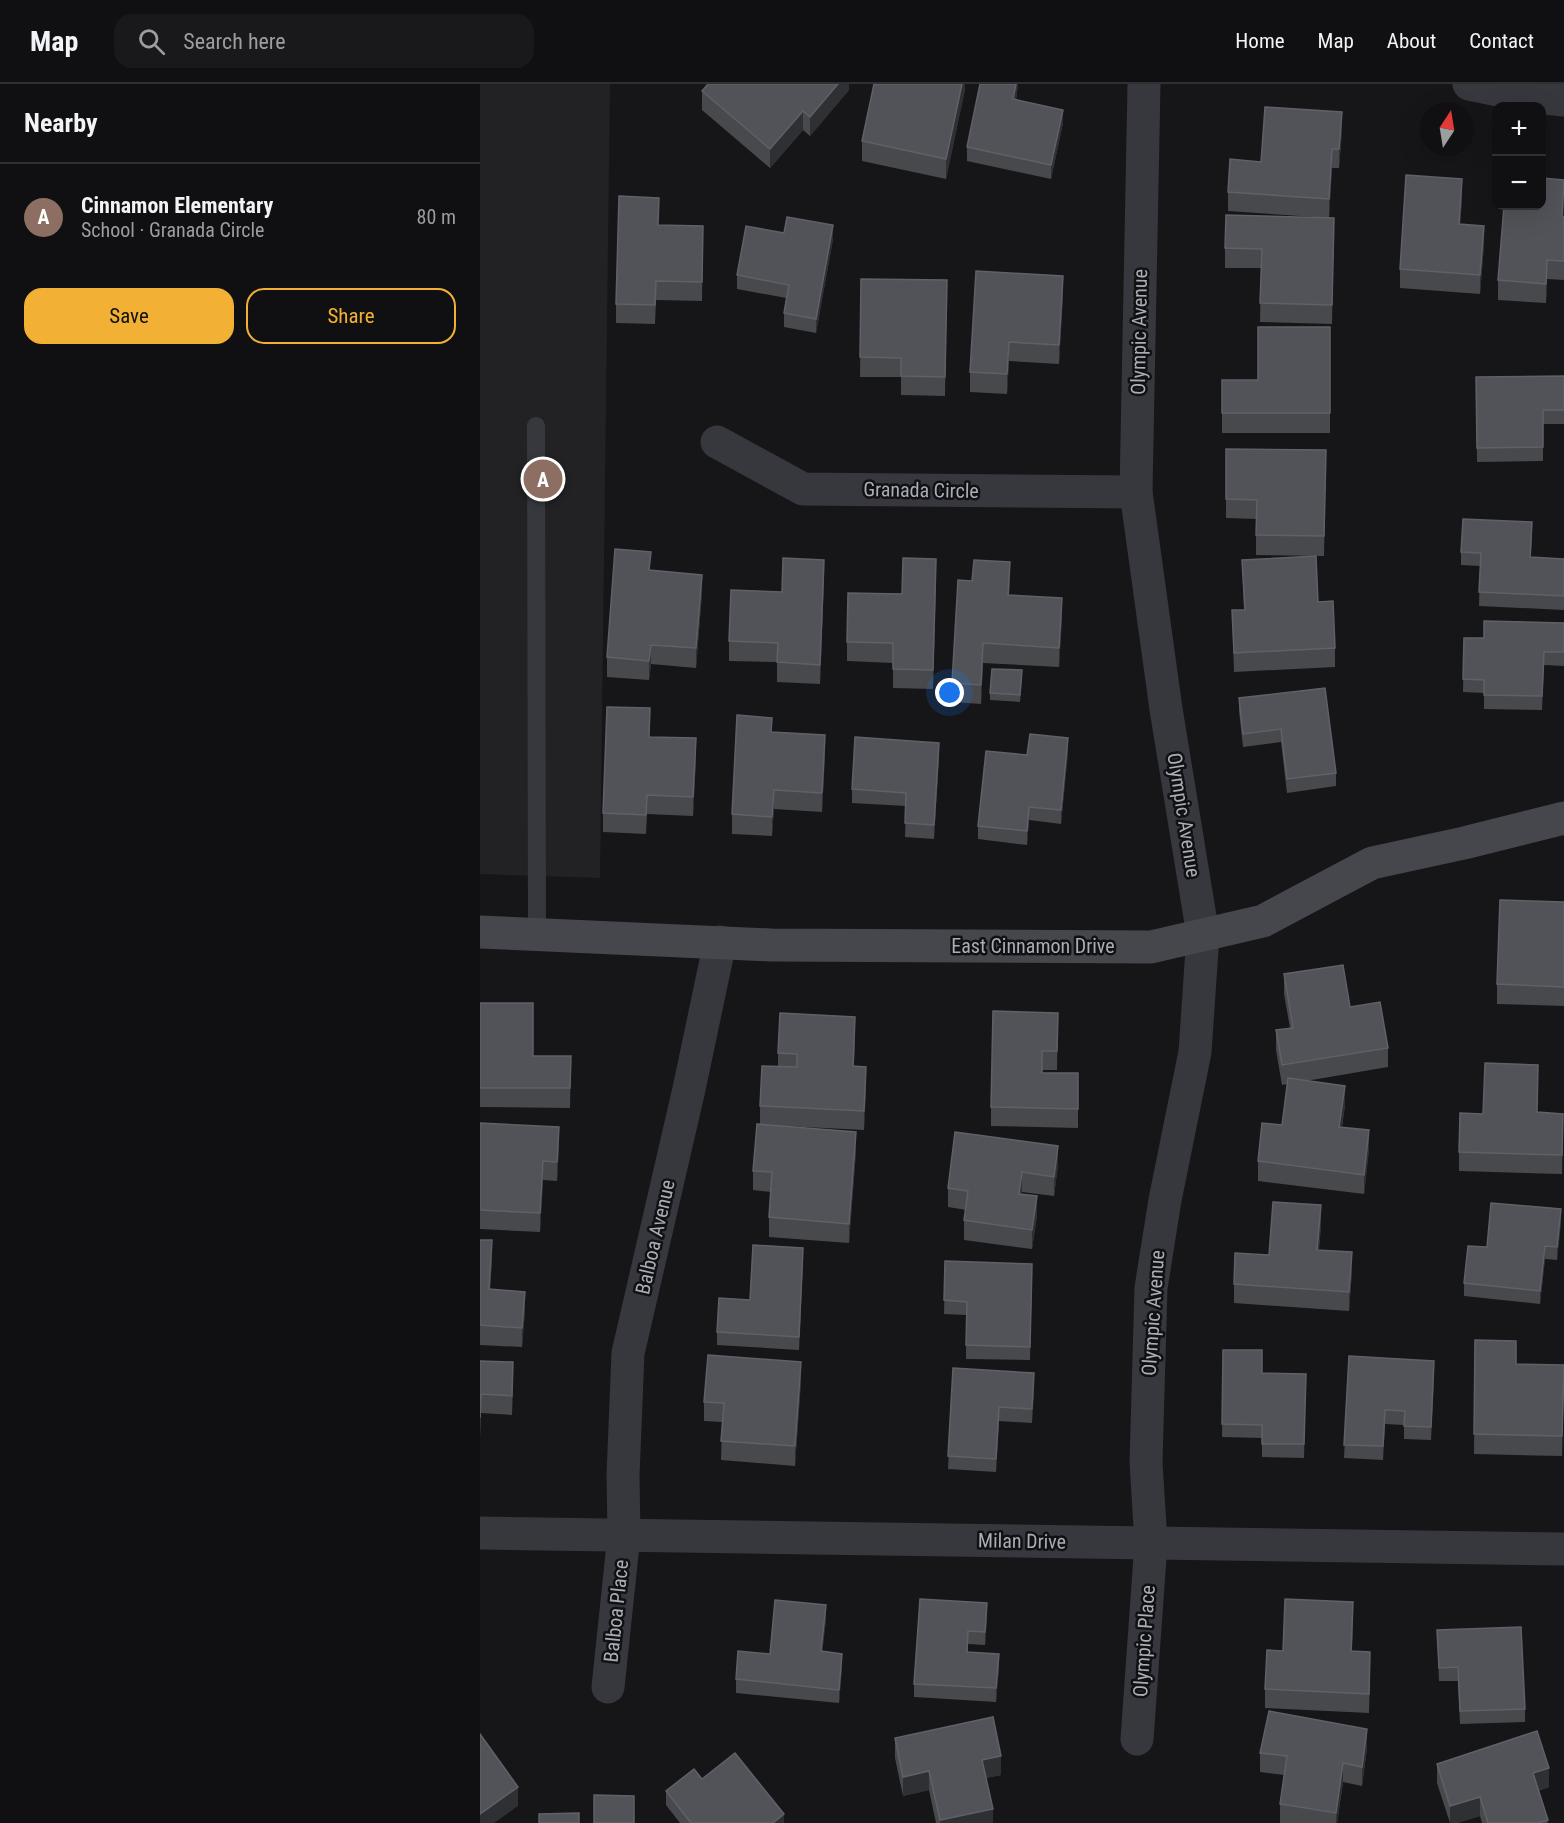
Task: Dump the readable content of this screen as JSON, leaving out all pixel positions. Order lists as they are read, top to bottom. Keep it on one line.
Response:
{"streets":{"street":["Olympic Avenue","Granada Circle","East Cinnamon Drive","Balboa Avenue","Milan Drive","Balboa Place","Olympic Place"]},"crossings":[["Olympic Avenue","Granada Circle"],["Olympic Avenue","East Cinnamon Drive"],["Olympic Avenue","Milan Drive"],["Olympic Avenue","Olympic Place"],["East Cinnamon Drive","Balboa Avenue"],["Balboa Avenue","Milan Drive"],["Balboa Avenue","Balboa Place"],["Milan Drive","Balboa Place"],["Milan Drive","Olympic Place"]],"north":"top","page":{"header":"Map","search":"Search here","nav":["Home","Map","About","Contact"],"heading":"Nearby","map_buttons":["+","−"],"list":[{"mark":"A","name":"Cinnamon Elementary","note":"School · Granada Circle","value":"80 m"}],"buttons":["Save","Share"],"pins":"A"}}
